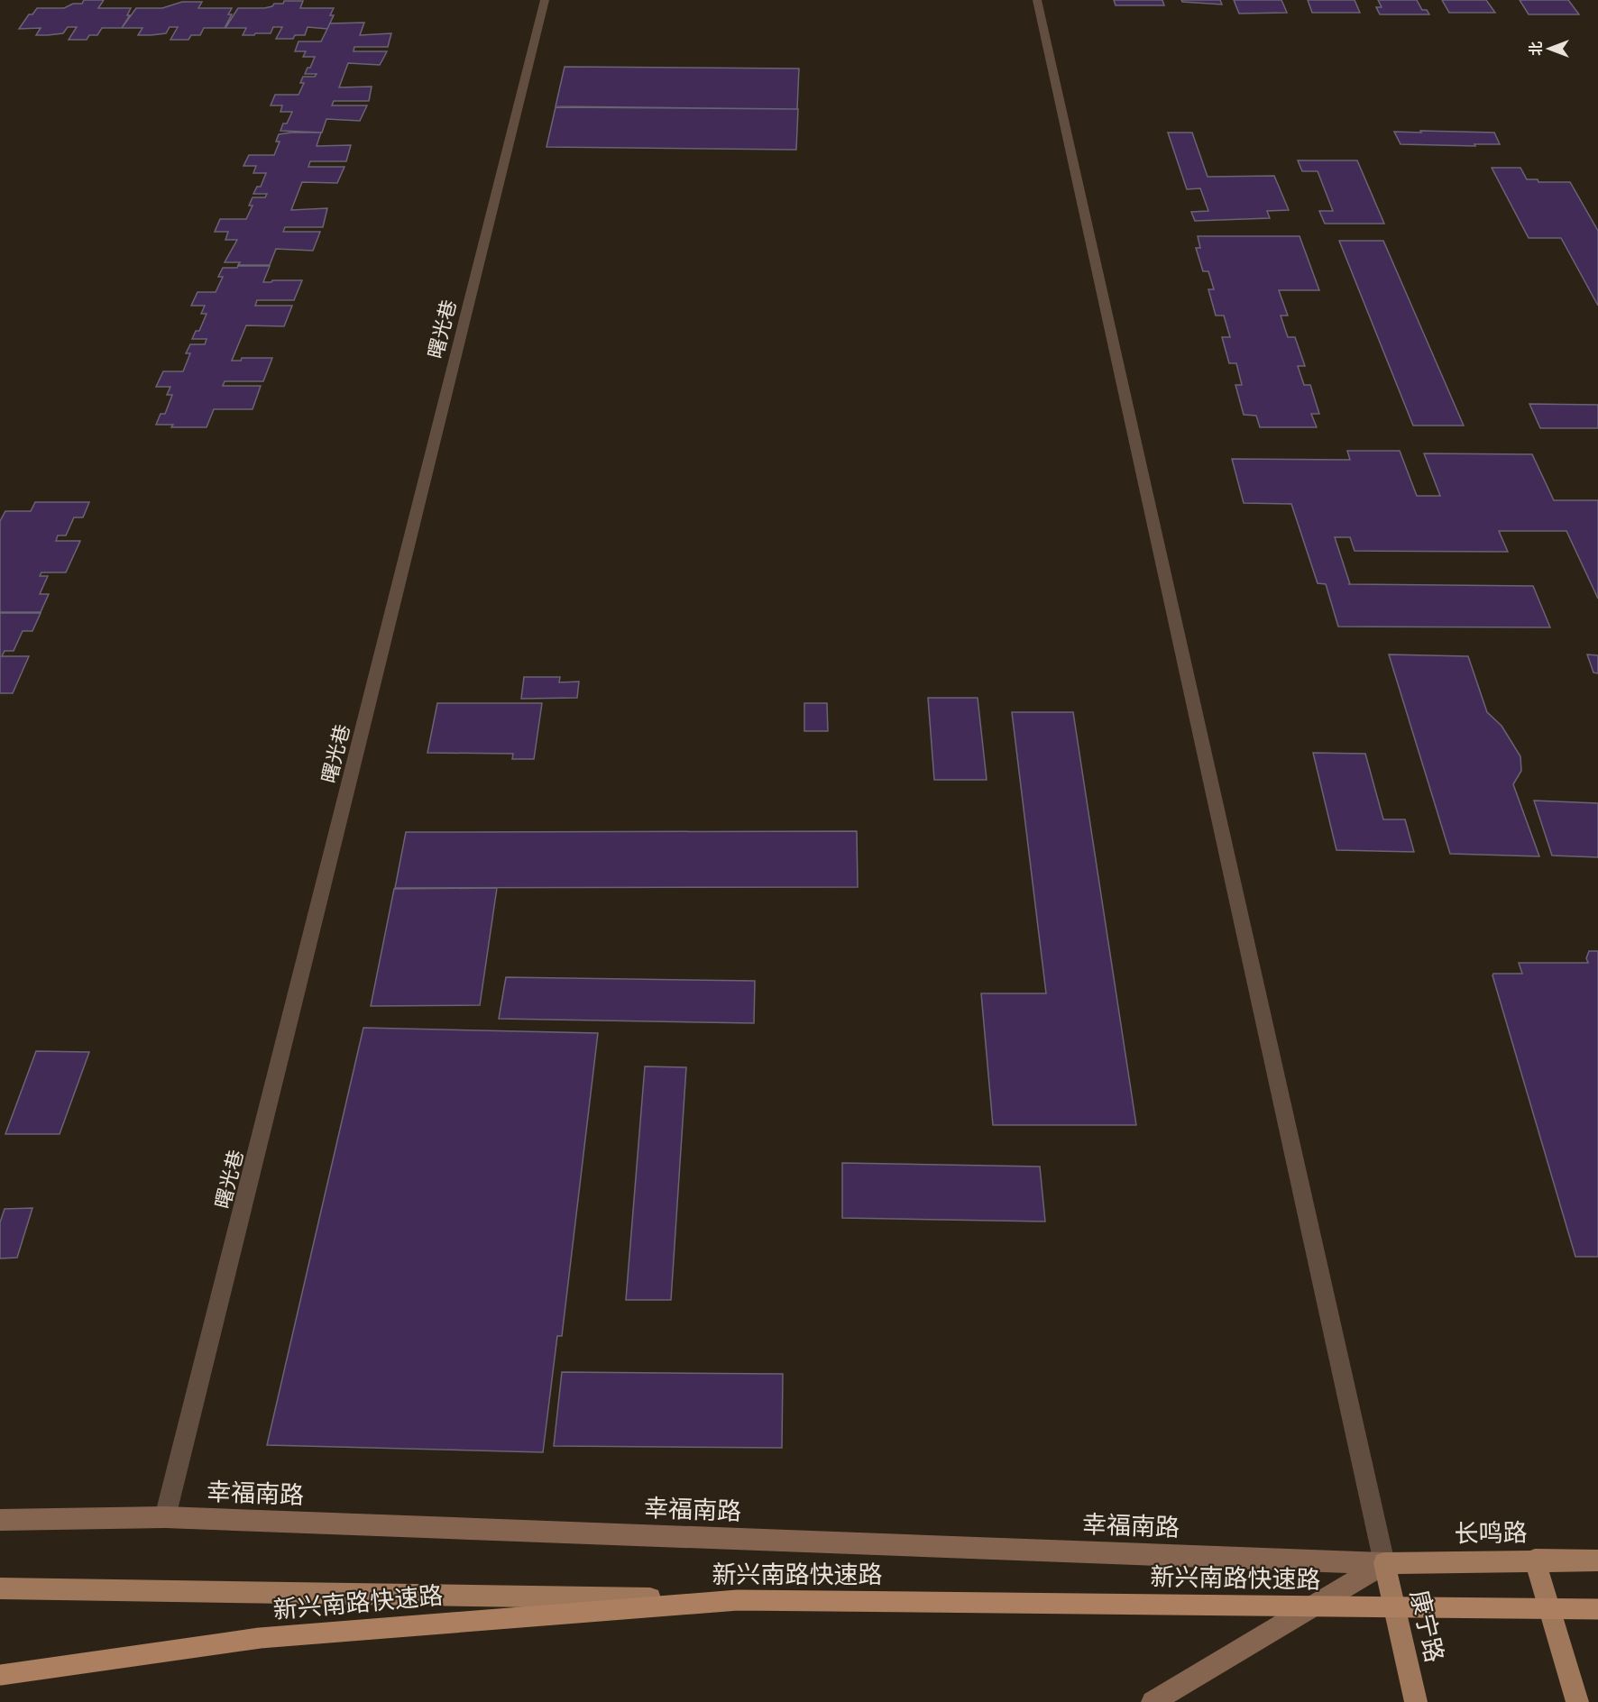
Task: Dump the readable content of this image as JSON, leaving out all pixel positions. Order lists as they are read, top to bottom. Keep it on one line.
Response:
{"streets":{"highway":["新兴南路快速路"],"main road":["幸福南路","长鸣路","康宁路"],"street":["曙光巷"]},"crossings":[["曙光巷","幸福南路"],["幸福南路","长鸣路"],["幸福南路","康宁路"],["长鸣路","康宁路"]],"north":"left"}
